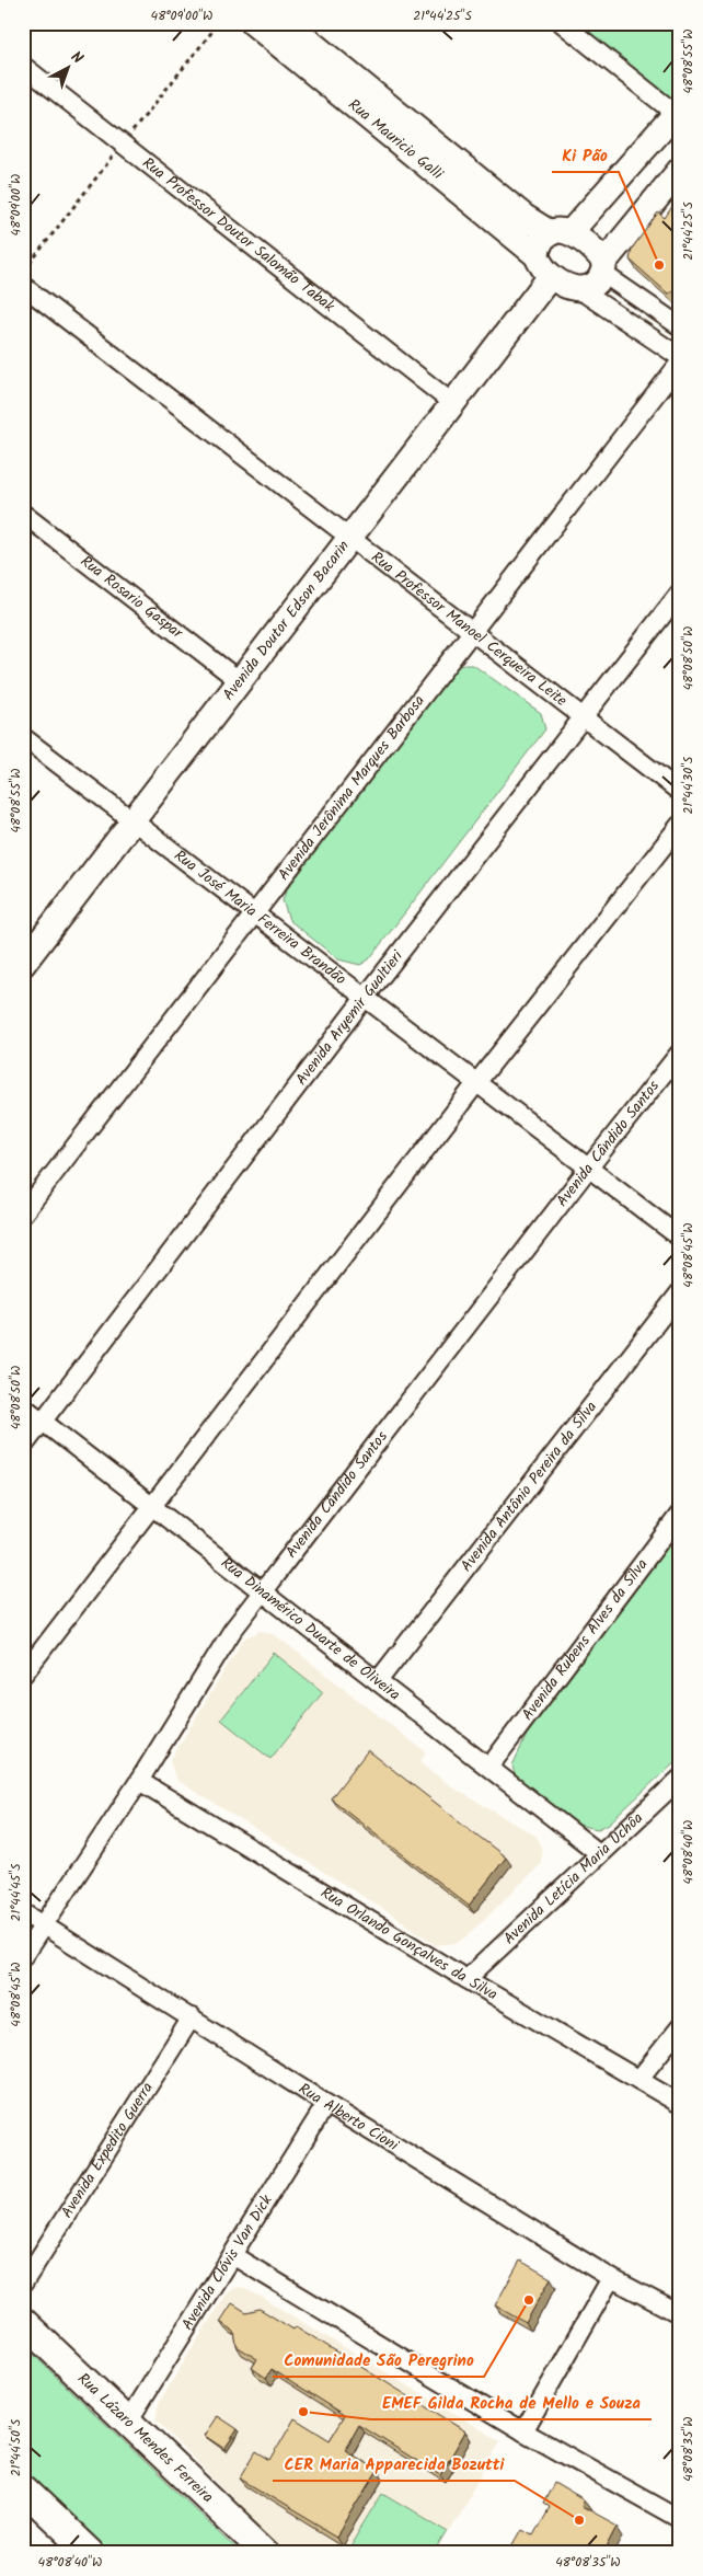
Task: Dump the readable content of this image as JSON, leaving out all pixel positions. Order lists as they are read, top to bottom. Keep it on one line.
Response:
{"streets":{"main road":["Rua Lázaro Mendes Ferreira"],"street":["Rua Mauricio Galli","Rua Professor Doutor Salomão Tabak","Rua Rosario Gaspar","Avenida Doutor Edson Bacarin","Rua Professor Manoel Cerqueira Leite","Avenida Jerônima Marques Barbosa","Rua José Maria Ferreira Brandão","Avenida Aryemir Gualtieri","Avenida Cândido Santos","Avenida Antônio Pereira da Silva","Rua Dinamérico Duarte de Oliveira","Avenida Rubens Alves da Silva","Avenida Letícia Maria Uchôa","Rua Orlando Gonçalves da Silva","Rua Alberto Cioni","Avenida Expedito Guerra","Avenida Clóvis Van Dick"]},"crossings":[["Rua Mauricio Galli","Avenida Doutor Edson Bacarin"],["Rua Professor Doutor Salomão Tabak","Avenida Doutor Edson Bacarin"],["Rua Rosario Gaspar","Avenida Doutor Edson Bacarin"],["Avenida Doutor Edson Bacarin","Rua Professor Manoel Cerqueira Leite"],["Avenida Doutor Edson Bacarin","Rua José Maria Ferreira Brandão"],["Rua Professor Manoel Cerqueira Leite","Avenida Jerônima Marques Barbosa"],["Rua Professor Manoel Cerqueira Leite","Avenida Aryemir Gualtieri"],["Avenida Jerônima Marques Barbosa","Rua José Maria Ferreira Brandão"],["Rua José Maria Ferreira Brandão","Avenida Aryemir Gualtieri"],["Rua José Maria Ferreira Brandão","Avenida Cândido Santos"],["Avenida Aryemir Gualtieri","Rua Dinamérico Duarte de Oliveira"],["Avenida Cândido Santos","Rua Dinamérico Duarte de Oliveira"],["Avenida Cândido Santos","Rua Orlando Gonçalves da Silva"],["Avenida Cândido Santos","Rua Alberto Cioni"],["Avenida Antônio Pereira da Silva","Rua Dinamérico Duarte de Oliveira"],["Rua Dinamérico Duarte de Oliveira","Avenida Rubens Alves da Silva"],["Rua Dinamérico Duarte de Oliveira","Avenida Letícia Maria Uchôa"],["Avenida Letícia Maria Uchôa","Rua Orlando Gonçalves da Silva"],["Rua Alberto Cioni","Avenida Expedito Guerra"],["Rua Alberto Cioni","Avenida Clóvis Van Dick"],["Avenida Clóvis Van Dick","Rua Lázaro Mendes Ferreira"]],"places":["Ki Pão","Comunidade São Peregrino","EMEF Gilda Rocha de Mello e Souza","CER Maria Apparecida Bozutti"],"north":"top right","coordinates":["48°09'00\"W","21°44'25\"S","48°08'55\"W","48°08'50\"W","21°44'30\"S","48°08'45\"W","48°08'40\"W","21°44'45\"S","21°44'50\"S","48°08'35\"W"]}
